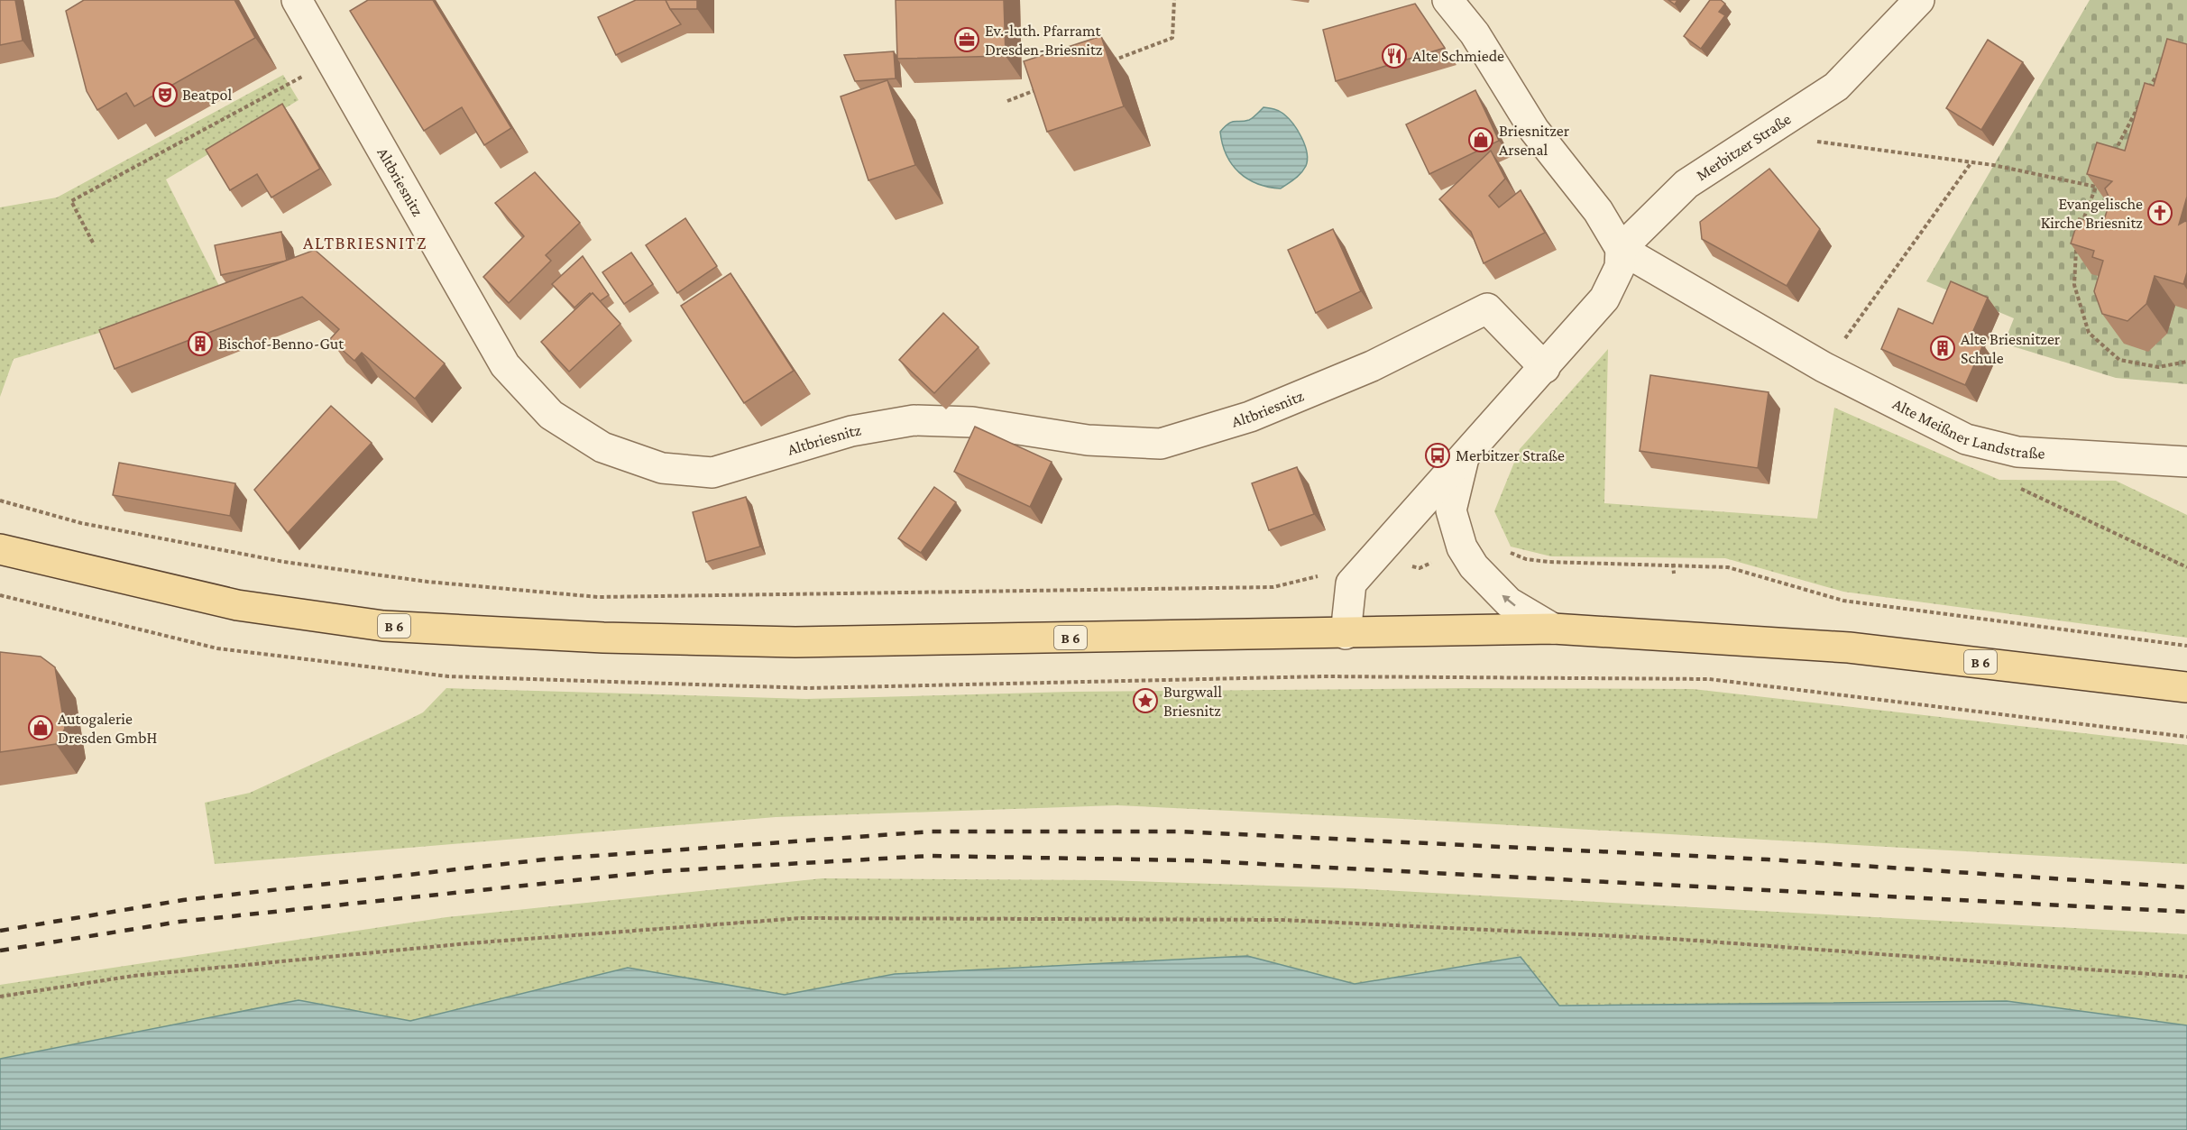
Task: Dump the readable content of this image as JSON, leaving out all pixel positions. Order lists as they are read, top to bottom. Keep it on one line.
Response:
{"streets":{"main road":["B 6"],"street":["Merbitzer Straße","Altbriesnitz","Alte Meißner Landstraße"]},"crossings":[["Merbitzer Straße","Alte Meißner Landstraße"]],"districts":["ALTBRIESNITZ"],"places":{"office":["Ev.-luth. Pfarramt Dresden-Briesnitz"],"restaurant":["Alte Schmiede"],"theatre":["Beatpol"],"shop":["Briesnitzer Arsenal","Autogalerie Dresden GmbH"],"church":["Evangelische Kirche Briesnitz"],"building":["Bischof-Benno-Gut","Alte Briesnitzer Schule"],"bus stop":["Merbitzer Straße"],"place":["Burgwall Briesnitz"]}}
